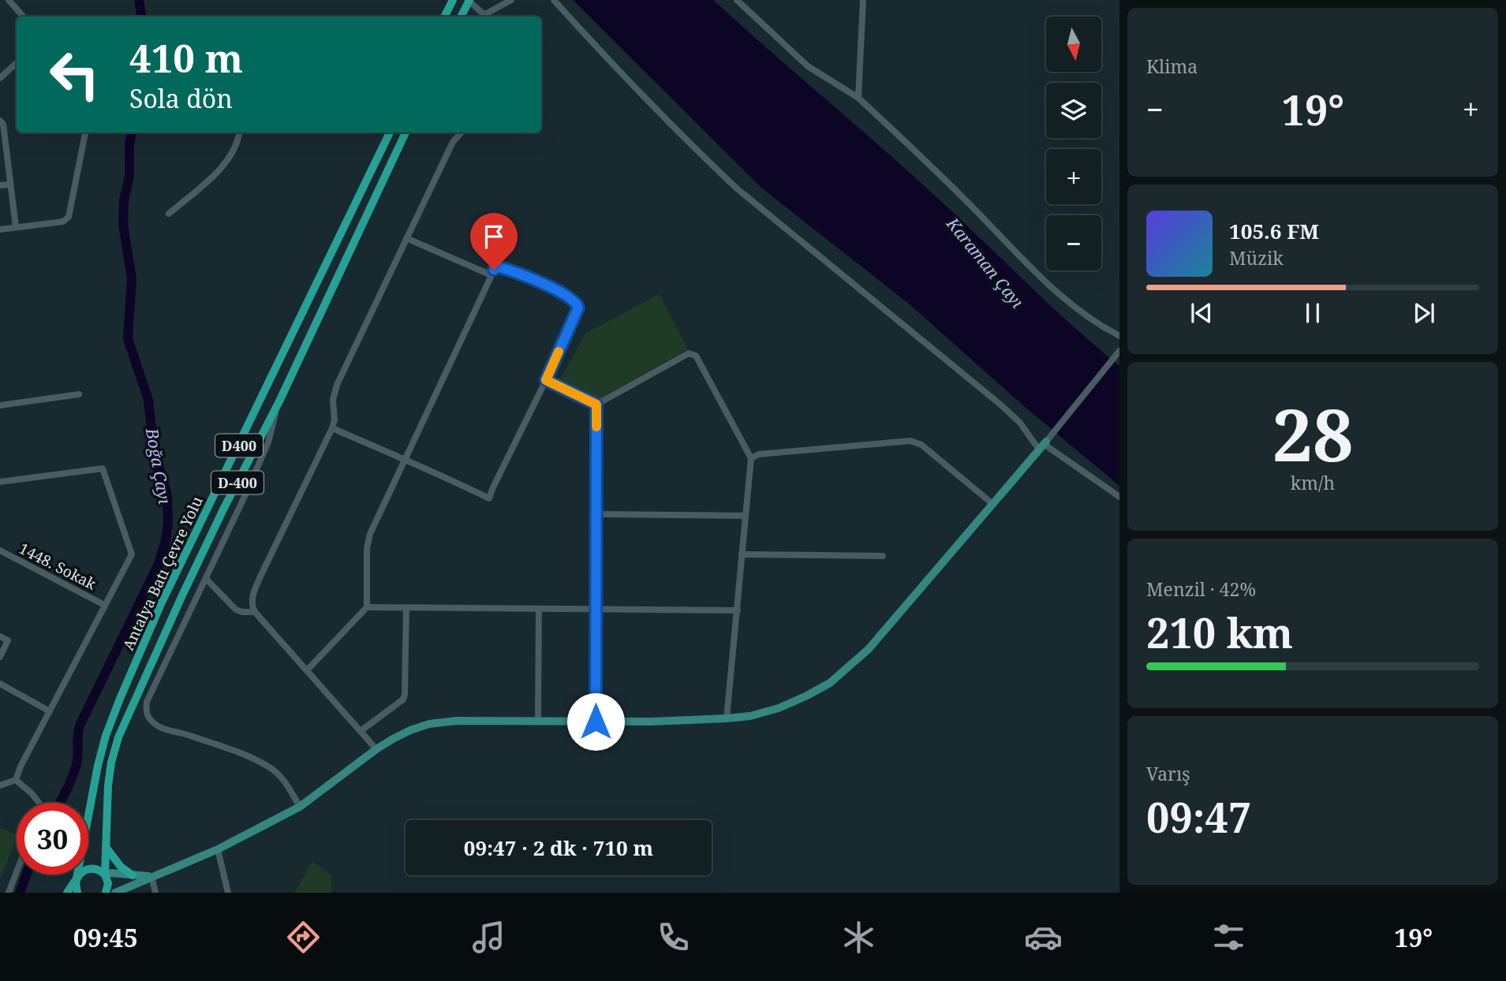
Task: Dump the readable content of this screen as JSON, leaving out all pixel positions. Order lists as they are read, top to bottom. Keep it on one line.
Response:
{"streets":{"highway":["D400","D-400","Antalya Batı Çevre Yolu"],"street":["1448. Sokak"]},"water":["Karaman Çayı","Boğa Çayı"],"north":"bottom","page":{"tile":["Klima",["28","km/h"],["Menzil · 42%","210 km"],["Varış","09:47"]],"map_buttons":["+","−"],"turn":["410 m","Sola dön"],"heat":["−","19°","+"],"song":["105.6 FM","Müzik"],"limit":"30","trip":"09:47 · 2 dk · 710 m","tabs":["09:45","19°"]}}
